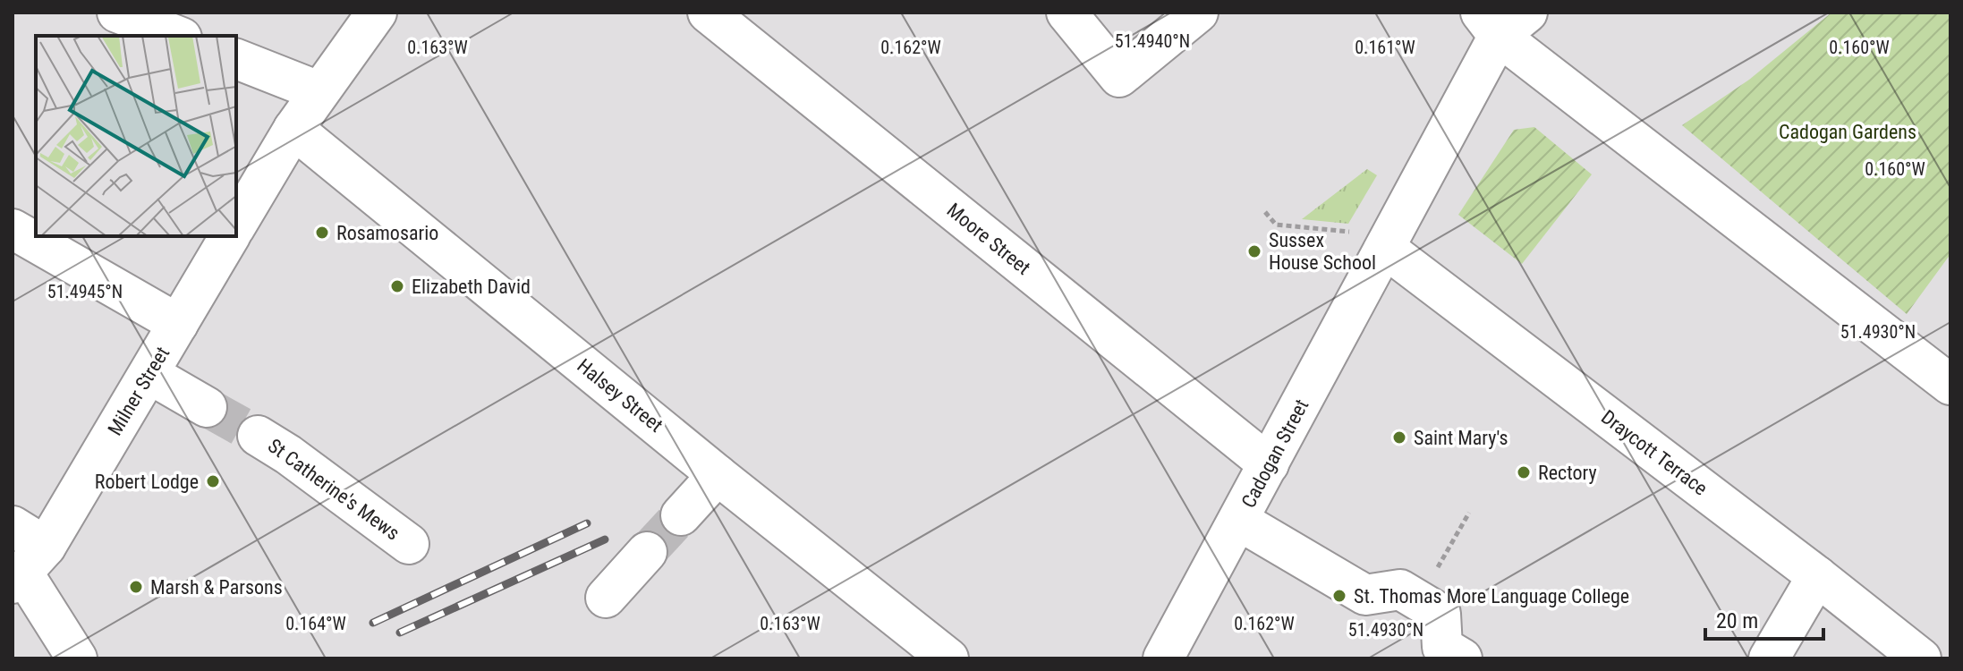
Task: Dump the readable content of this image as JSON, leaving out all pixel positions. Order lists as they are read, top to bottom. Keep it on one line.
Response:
{"streets":{"street":["Moore Street","Milner Street","Halsey Street","Draycott Terrace","Cadogan Street","St Catherine's Mews"]},"crossings":[["Moore Street","Cadogan Street"],["Draycott Terrace","Cadogan Street"]],"parks":["Cadogan Gardens"],"places":["Rosamosario","Sussex House School","Elizabeth David","Saint Mary's","Rectory","Robert Lodge","Marsh & Parsons","St. Thomas More Language College"],"scale_bar":"20 m","coordinates":["51.4940°N","0.163°W","0.162°W","0.161°W","0.160°W","51.4945°N","51.4930°N","0.164°W"]}
